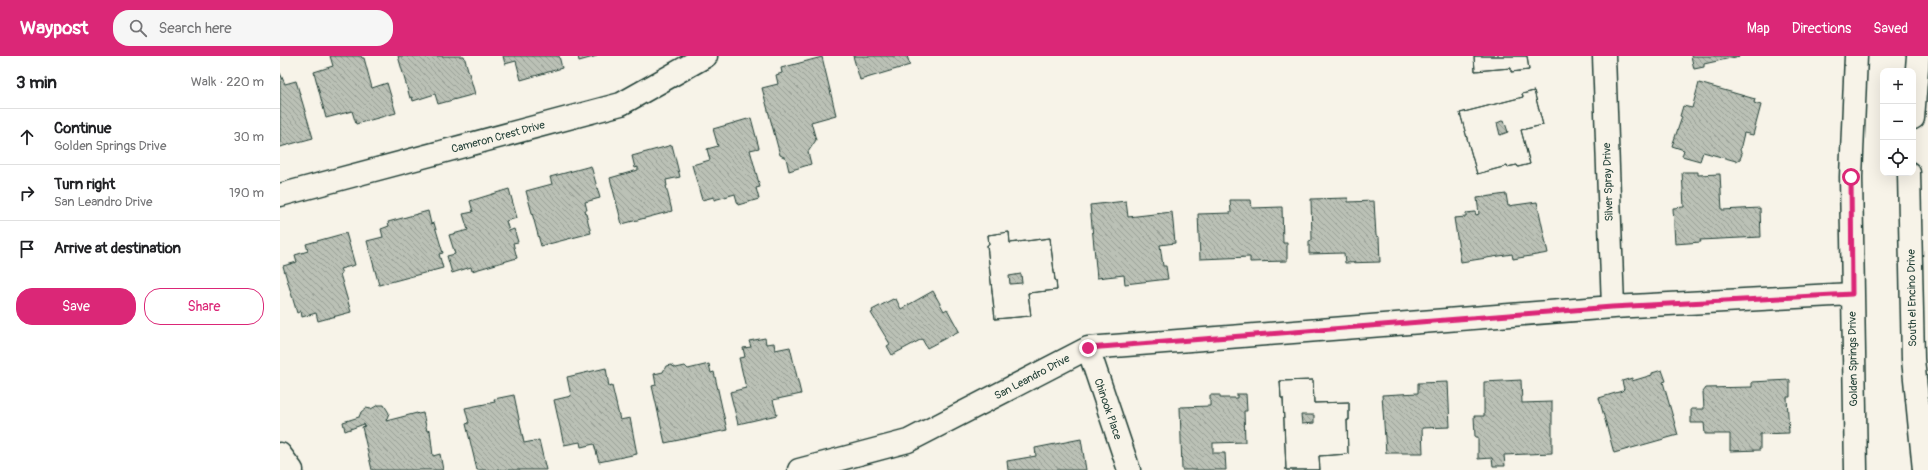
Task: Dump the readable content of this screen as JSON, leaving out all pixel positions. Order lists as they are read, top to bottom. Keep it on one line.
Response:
{"streets":{"street":["Cameron Crest Drive","Silver Spray Drive","South el Encino Drive","Golden Springs Drive","San Leandro Drive","Chinook Place"]},"crossings":[["Silver Spray Drive","San Leandro Drive"],["Golden Springs Drive","San Leandro Drive"],["San Leandro Drive","Chinook Place"]],"page":{"header":"Waypost","search":"Search here","nav":["Map","Directions","Saved"],"heading":["3 min","Walk · 220 m"],"map_buttons":["+","−"],"list":[["Continue","Golden Springs Drive","30 m"],["Turn right","San Leandro Drive","190 m"],"Arrive at destination"],"buttons":["Save","Share"]}}
